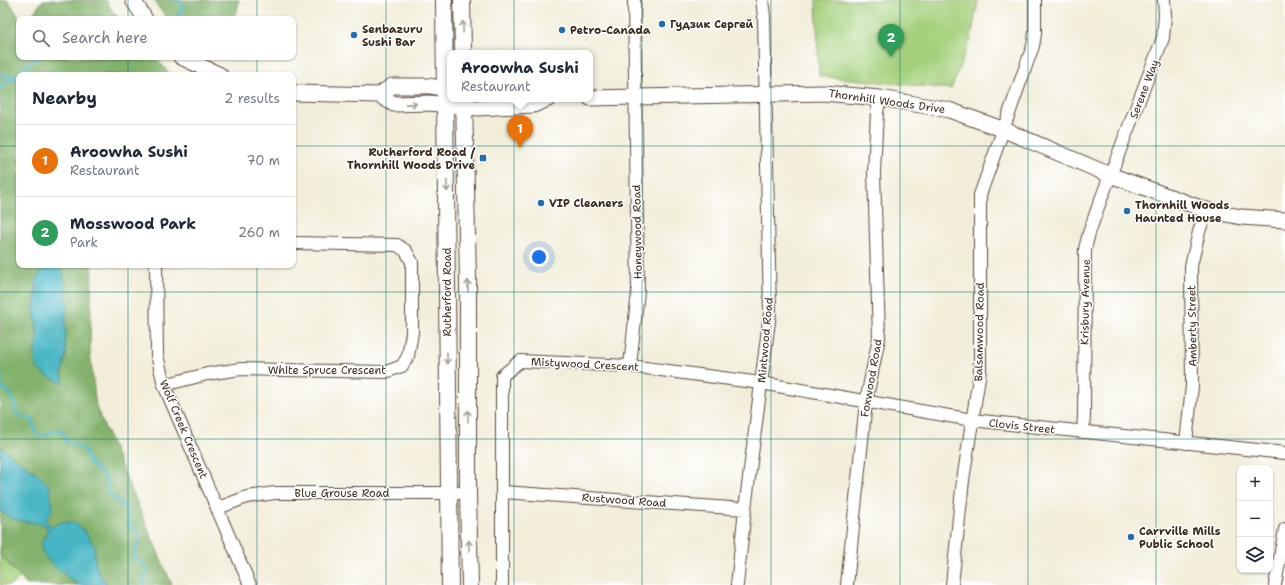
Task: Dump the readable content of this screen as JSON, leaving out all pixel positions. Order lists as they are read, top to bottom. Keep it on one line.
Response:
{"streets":{"main road":["Rutherford Road"],"street":["Serene Way","Thornhill Woods Drive","Honeywood Road","Krisbury Avenue","Amberty Street","Balsamwood Road","Mintwood Road","Mistywood Crescent","White Spruce Crescent","Foxwood Road","Clovis Street","Wolf Creek Crescent","Blue Grouse Road","Rustwood Road"]},"crossings":[["Serene Way","Thornhill Woods Drive"],["Serene Way","Krisbury Avenue"],["Thornhill Woods Drive","Honeywood Road"],["Thornhill Woods Drive","Krisbury Avenue"],["Thornhill Woods Drive","Amberty Street"],["Thornhill Woods Drive","Balsamwood Road"],["Thornhill Woods Drive","Mintwood Road"],["Thornhill Woods Drive","Foxwood Road"],["Honeywood Road","Mistywood Crescent"],["Rutherford Road","Blue Grouse Road"],["Krisbury Avenue","Clovis Street"],["Amberty Street","Clovis Street"],["Balsamwood Road","Clovis Street"],["Mintwood Road","Mistywood Crescent"],["Mintwood Road","Clovis Street"],["Mintwood Road","Rustwood Road"],["Mistywood Crescent","Clovis Street"],["Mistywood Crescent","Rustwood Road"],["White Spruce Crescent","Wolf Creek Crescent"],["Foxwood Road","Clovis Street"],["Wolf Creek Crescent","Blue Grouse Road"]],"places":{"other":["Гудзик Сергей","Petro-Canada","Senbazuru Sushi Bar","VIP Cleaners","Thornhill Woods Haunted House","Carrville Mills Public School"],"transit":["Rutherford Road / Thornhill Woods Drive"]},"page":{"search":"Search here","pins":["2","1"],"popup":["Aroowha Sushi","Restaurant"],"heading":["Nearby","2 results"],"list":[{"mark":"1","name":"Aroowha Sushi","note":"Restaurant","value":"70 m"},{"mark":"2","name":"Mosswood Park","note":"Park","value":"260 m"}],"map_buttons":["+","−"]}}
